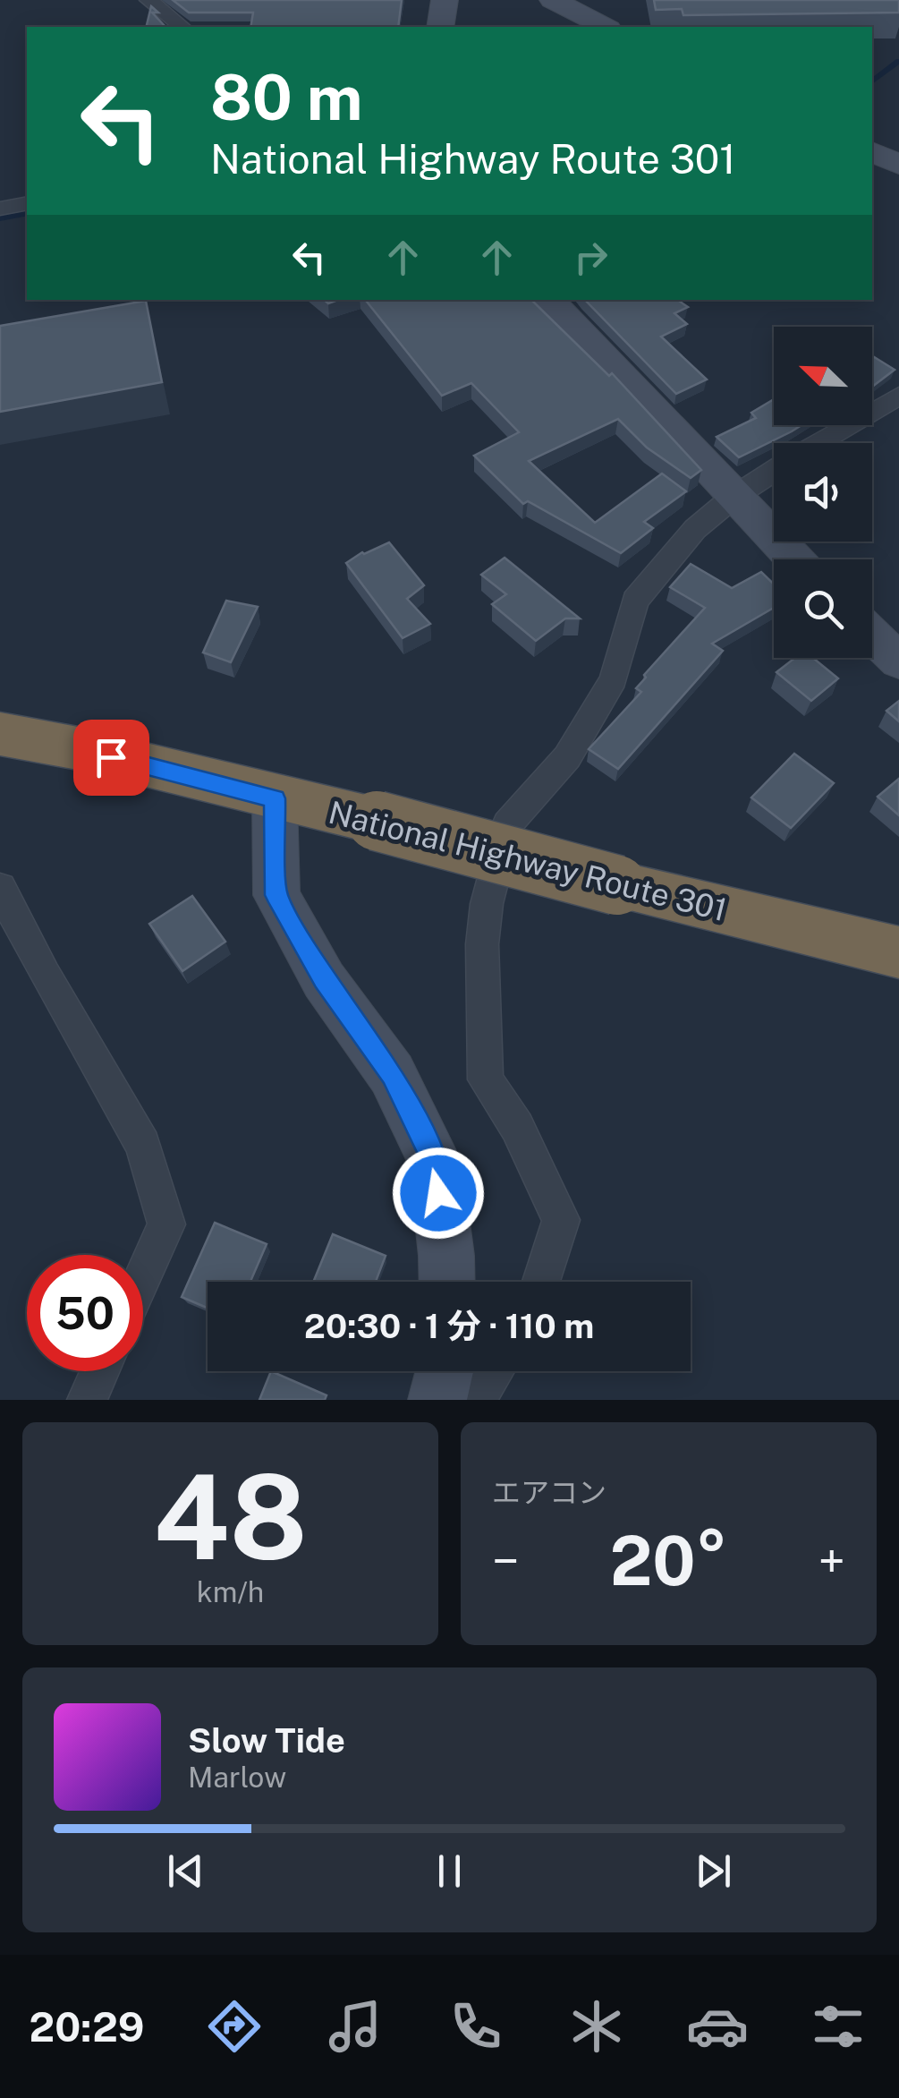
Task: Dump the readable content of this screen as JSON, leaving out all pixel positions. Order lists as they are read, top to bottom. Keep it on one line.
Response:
{"streets":{"highway":["National Highway Route 301"]},"north":"top left","page":{"turn":["80 m","National Highway Route 301"],"limit":"50","trip":"20:30 · 1 分 · 110 m","tile":[["48","km/h"],"エアコン"],"heat":["−","20°","+"],"song":["Slow Tide","Marlow"],"tabs":"20:29"}}
